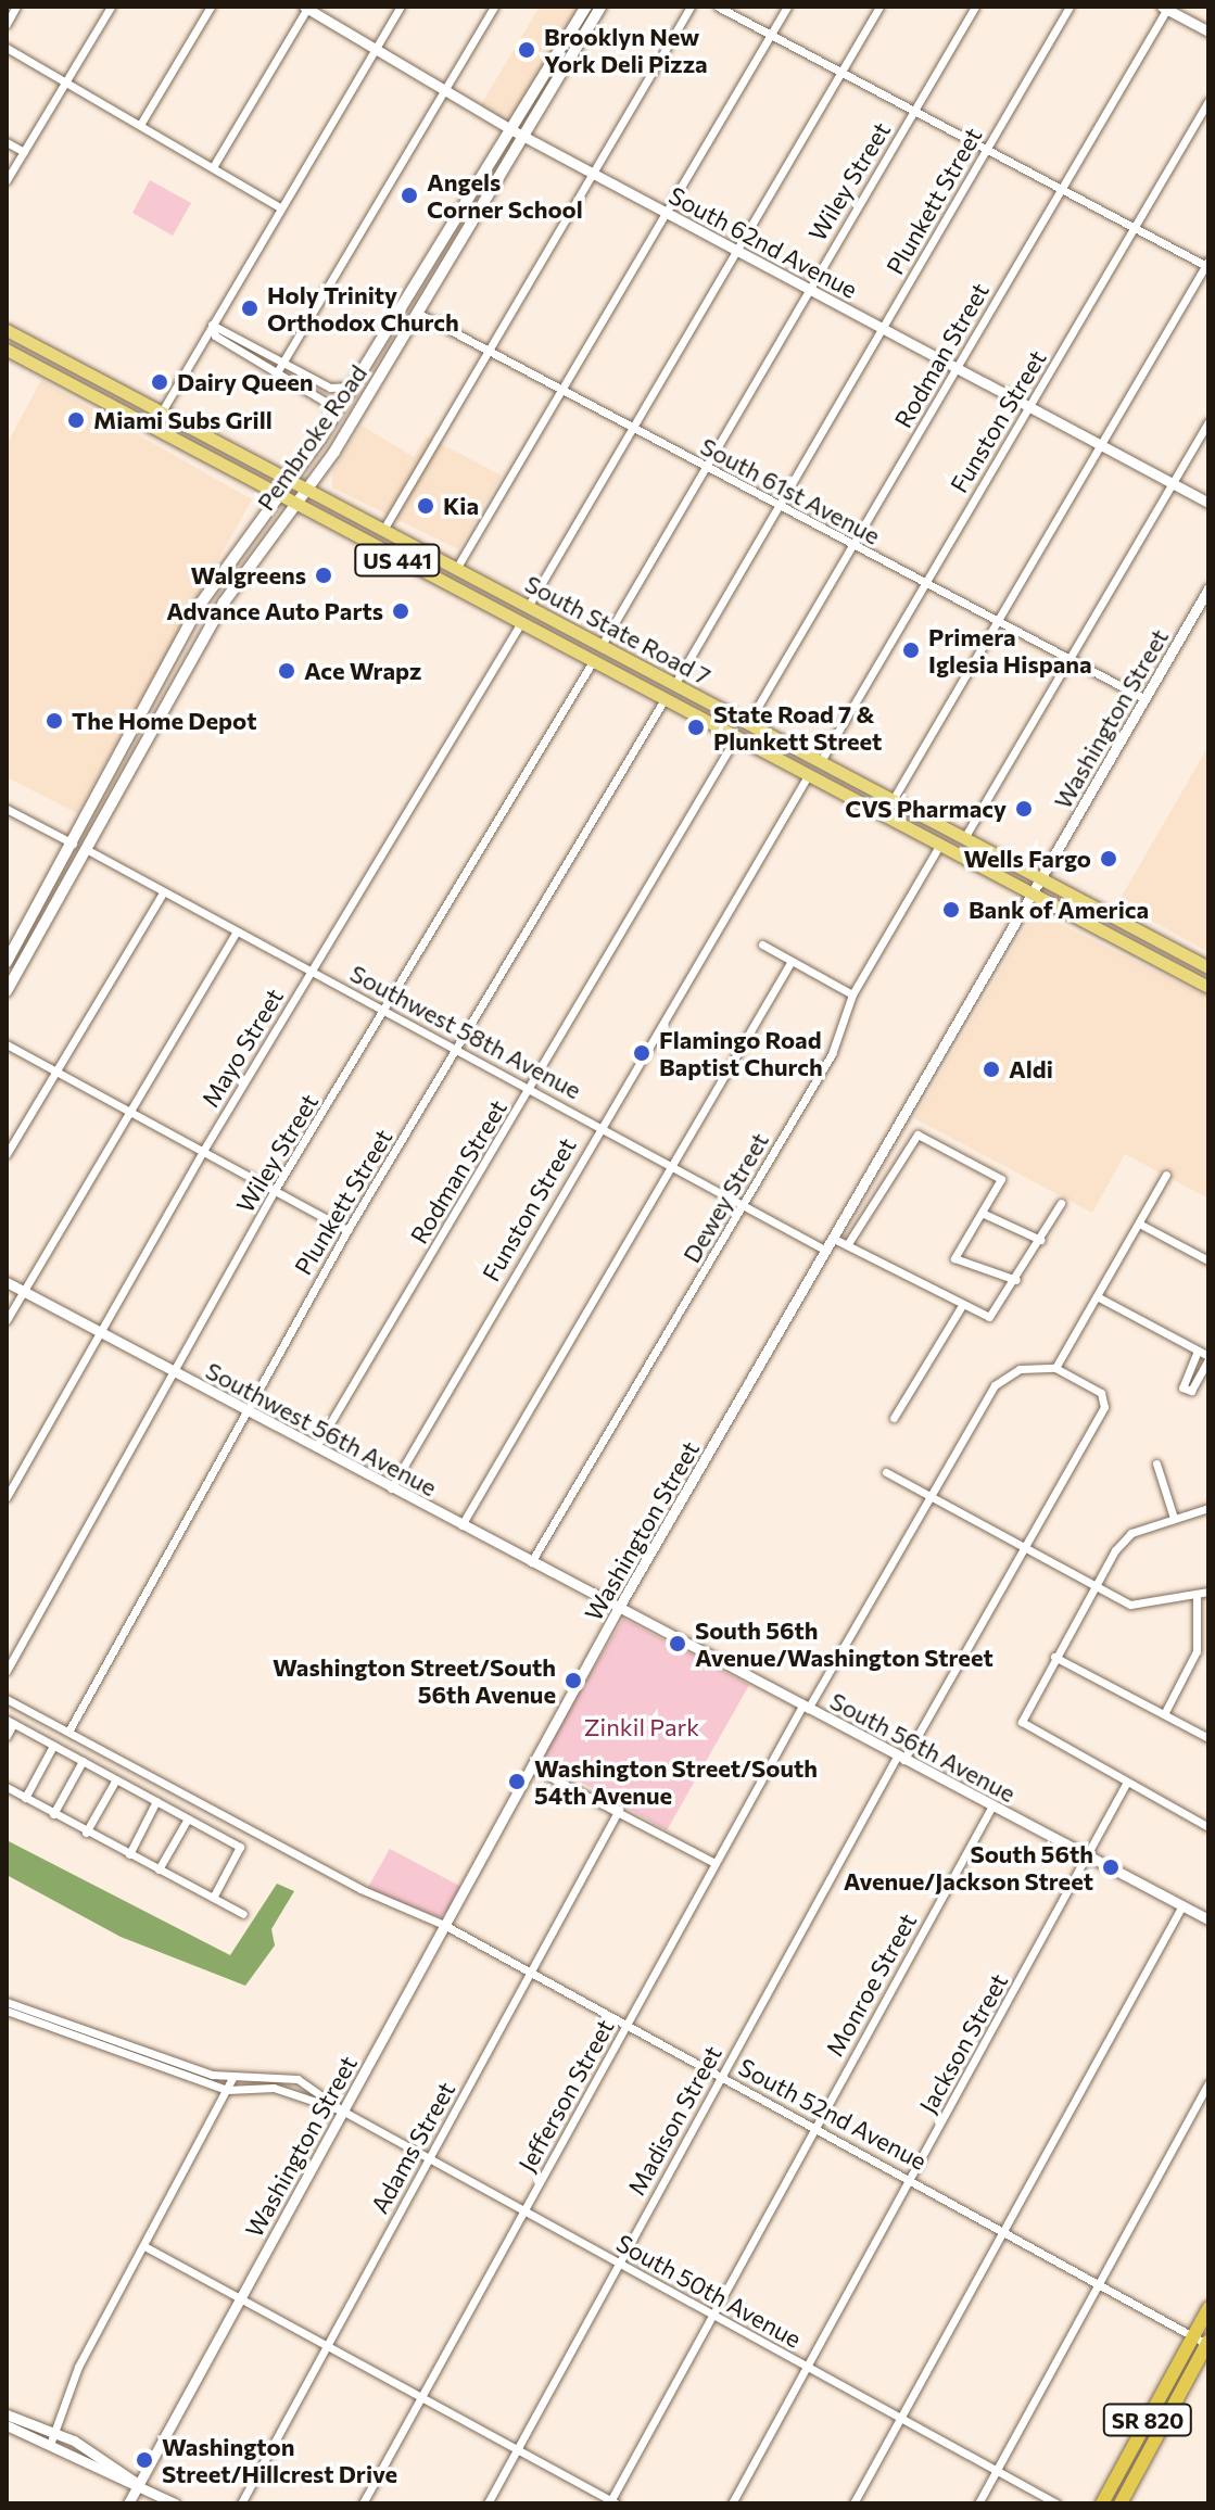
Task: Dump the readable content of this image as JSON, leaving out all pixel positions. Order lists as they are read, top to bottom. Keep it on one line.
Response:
{"streets":{"highway":["SR 820"],"main road":["Pembroke Road","US 441","South State Road 7"],"street":["Wiley Street","Plunkett Street","South 62nd Avenue","Rodman Street","Funston Street","South 61st Avenue","Washington Street","Southwest 58th Avenue","Mayo Street","Dewey Street","Southwest 56th Avenue","South 56th Avenue","Monroe Street","Jackson Street","Jefferson Street","South 52nd Avenue","Madison Street","Adams Street","South 50th Avenue"]},"crossings":[["Wiley Street","South 62nd Avenue"],["Wiley Street","South 61st Avenue"],["Wiley Street","South State Road 7"],["Wiley Street","Southwest 58th Avenue"],["Wiley Street","Southwest 56th Avenue"],["Plunkett Street","South 62nd Avenue"],["Plunkett Street","South 61st Avenue"],["Plunkett Street","South State Road 7"],["Plunkett Street","Southwest 58th Avenue"],["Plunkett Street","Southwest 56th Avenue"],["Plunkett Street","South 52nd Avenue"],["South 62nd Avenue","Rodman Street"],["South 62nd Avenue","Funston Street"],["South 62nd Avenue","Pembroke Road"],["Rodman Street","South 61st Avenue"],["Rodman Street","South State Road 7"],["Rodman Street","Southwest 58th Avenue"],["Rodman Street","Southwest 56th Avenue"],["Funston Street","South 61st Avenue"],["Funston Street","South State Road 7"],["Funston Street","Southwest 58th Avenue"],["Funston Street","Southwest 56th Avenue"],["Pembroke Road","South 61st Avenue"],["Pembroke Road","South State Road 7"],["Pembroke Road","Southwest 58th Avenue"],["South 61st Avenue","Washington Street"],["South State Road 7","Washington Street"],["South State Road 7","Mayo Street"],["South State Road 7","Dewey Street"],["Washington Street","Southwest 58th Avenue"],["Washington Street","Southwest 56th Avenue"],["Washington Street","South 56th Avenue"],["Washington Street","South 52nd Avenue"],["Washington Street","South 50th Avenue"],["Southwest 58th Avenue","Mayo Street"],["Southwest 58th Avenue","Dewey Street"],["Mayo Street","Southwest 56th Avenue"],["Dewey Street","Southwest 56th Avenue"],["Southwest 56th Avenue","South 56th Avenue"],["South 56th Avenue","Monroe Street"],["South 56th Avenue","Jackson Street"],["South 56th Avenue","Jefferson Street"],["South 56th Avenue","Madison Street"],["Monroe Street","South 52nd Avenue"],["Monroe Street","South 50th Avenue"],["Jackson Street","South 52nd Avenue"],["Jackson Street","South 50th Avenue"],["Jefferson Street","South 52nd Avenue"],["Jefferson Street","Madison Street"],["Jefferson Street","South 50th Avenue"],["South 52nd Avenue","Madison Street"],["South 52nd Avenue","Adams Street"],["South 52nd Avenue","SR 820"],["Madison Street","South 50th Avenue"],["Adams Street","South 50th Avenue"]],"parks":["Zinkil Park"],"places":["Brooklyn New York Deli Pizza","Angels Corner School","Holy Trinity Orthodox Church","Dairy Queen","Miami Subs Grill","Kia","Walgreens","Advance Auto Parts","Primera Iglesia Hispana","Ace Wrapz","The Home Depot","State Road 7 & Plunkett Street","CVS Pharmacy","Wells Fargo","Bank of America","Flamingo Road Baptist Church","Aldi","South 56th Avenue/Washington Street","Washington Street/South 56th Avenue","Washington Street/South 54th Avenue","South 56th Avenue/Jackson Street","Washington Street/Hillcrest Drive"]}
